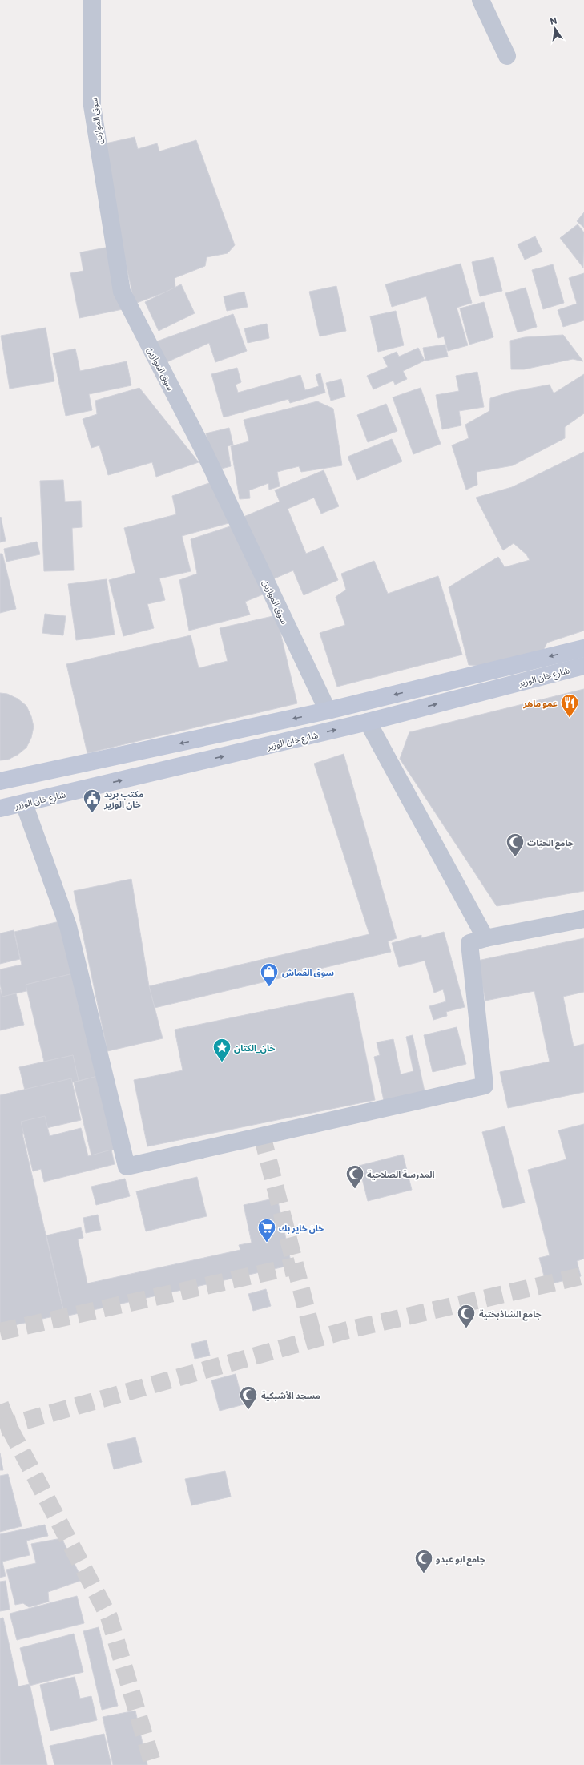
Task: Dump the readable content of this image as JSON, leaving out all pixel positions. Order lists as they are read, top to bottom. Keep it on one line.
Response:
{"streets":{"street":["سوق الموازين","شارع خان الوزير"]},"crossings":[["سوق الموازين","شارع خان الوزير"]],"places":{"restaurant":["عمو ماهر"],"public building":["مكتب بريد خان الوزير"],"mosque":["جامع الحيّات","المدرسة الصلاحية","جامع الشاذبختية","مسجد الأشبكية","جامع ابو عبدو"],"shop":["سوق القماش"],"place":["خان_الكتان"],"supermarket":["خان خاير بك"]},"north":"top"}
